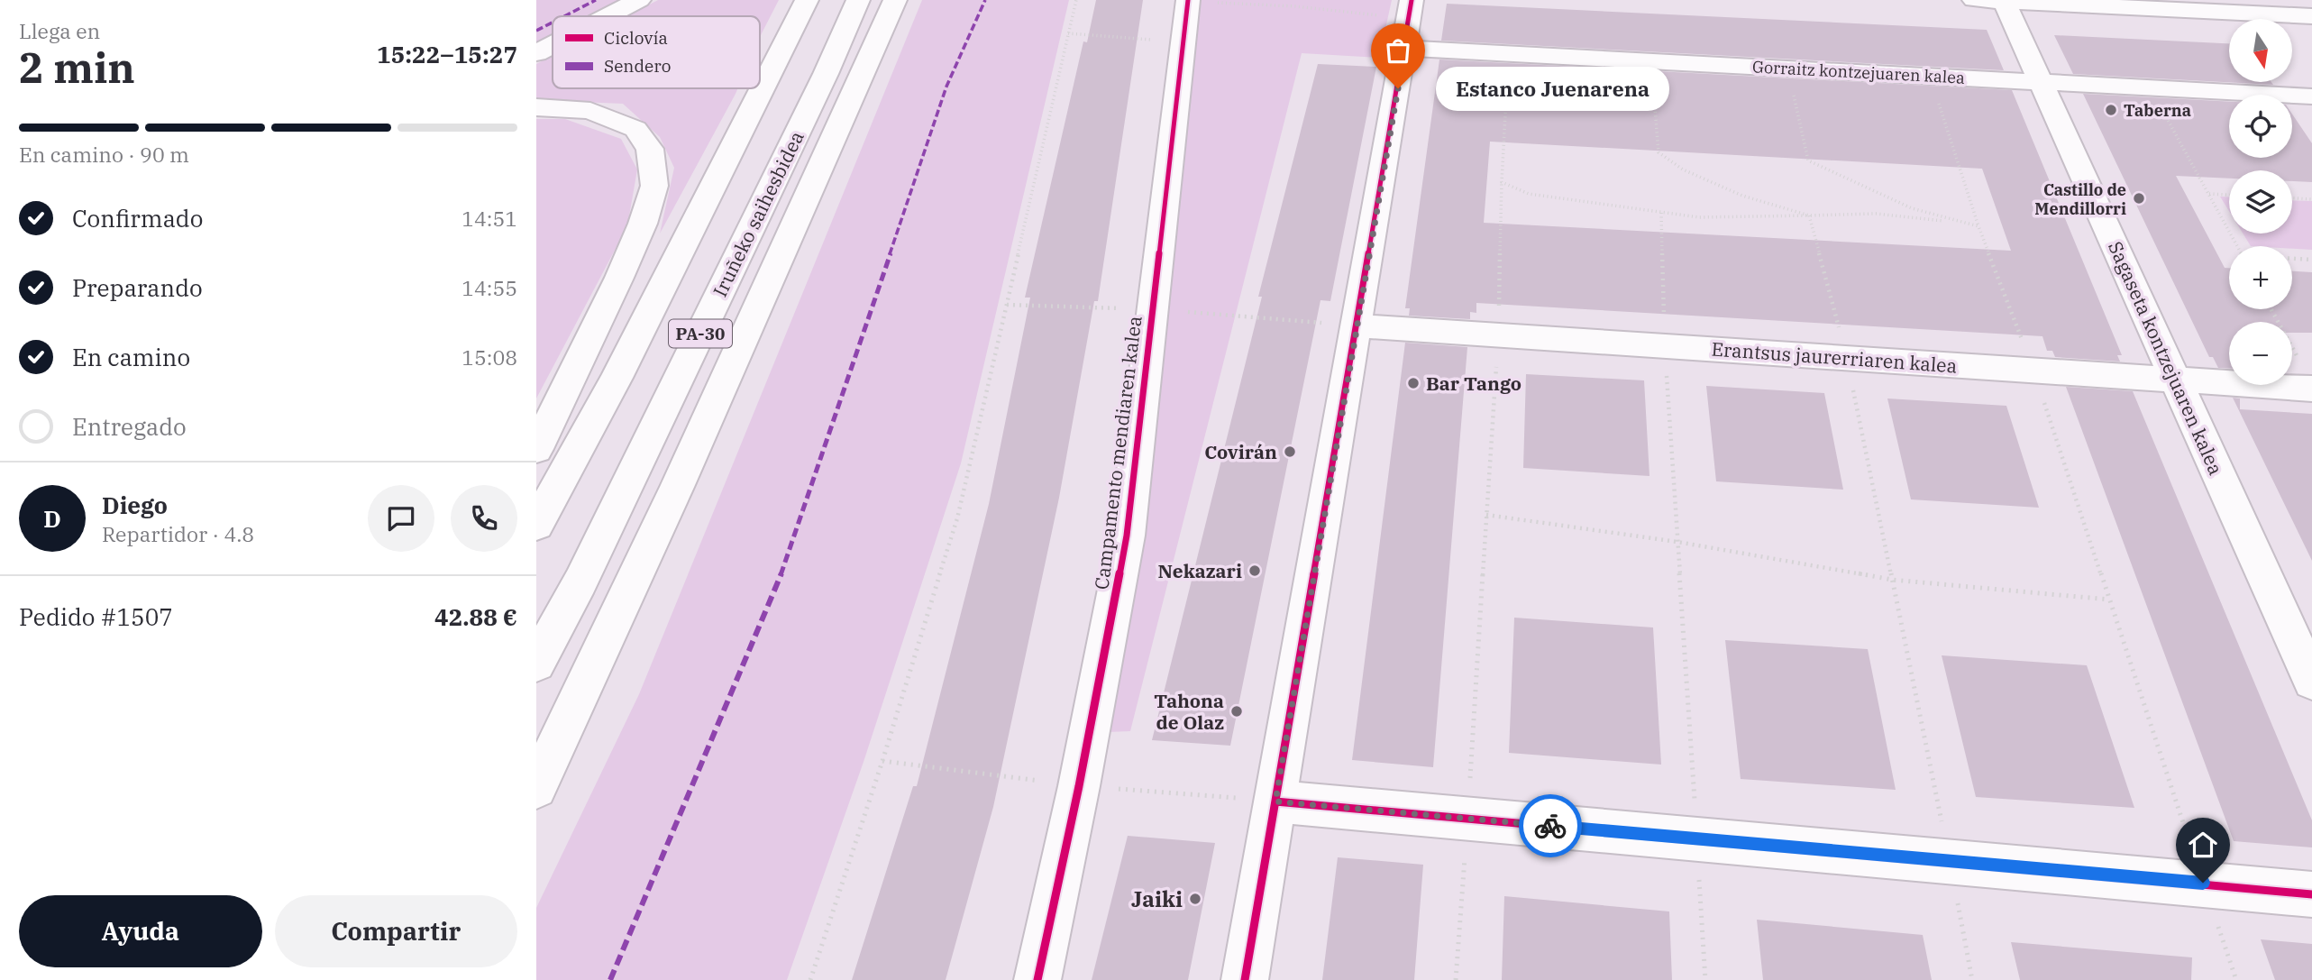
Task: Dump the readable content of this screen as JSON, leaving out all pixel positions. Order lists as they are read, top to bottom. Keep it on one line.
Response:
{"streets":{"main road":["Gorraitz kontzejuaren kalea","Iruñeko saihesbidea","PA-30","Erantsus jaurerriaren kalea","Sagaseta kontzejuaren kalea","Campamento mendiaren kalea"]},"crossings":[["Gorraitz kontzejuaren kalea","Sagaseta kontzejuaren kalea"],["Erantsus jaurerriaren kalea","Sagaseta kontzejuaren kalea"]],"places":["Estanco Juenarena","Taberna","Castillo de Mendillorri","Bar Tango","Covirán","Nekazari","Tahona de Olaz","Jaiki"],"legend":["Ciclovía","Sendero"],"north":"bottom","page":{"heading":["2 min","Llega en","15:22–15:27"],"panel":["Diego","Repartidor · 4.8","Pedido #1507","42.88 €"],"map_buttons":["+","−"],"bubble":"Estanco Juenarena","bar":"En camino · 90 m","list":[["Confirmado","14:51"],["Preparando","14:55"],["En camino","15:08"],"Entregado"],"round":"D","buttons":["Ayuda","Compartir"]}}
